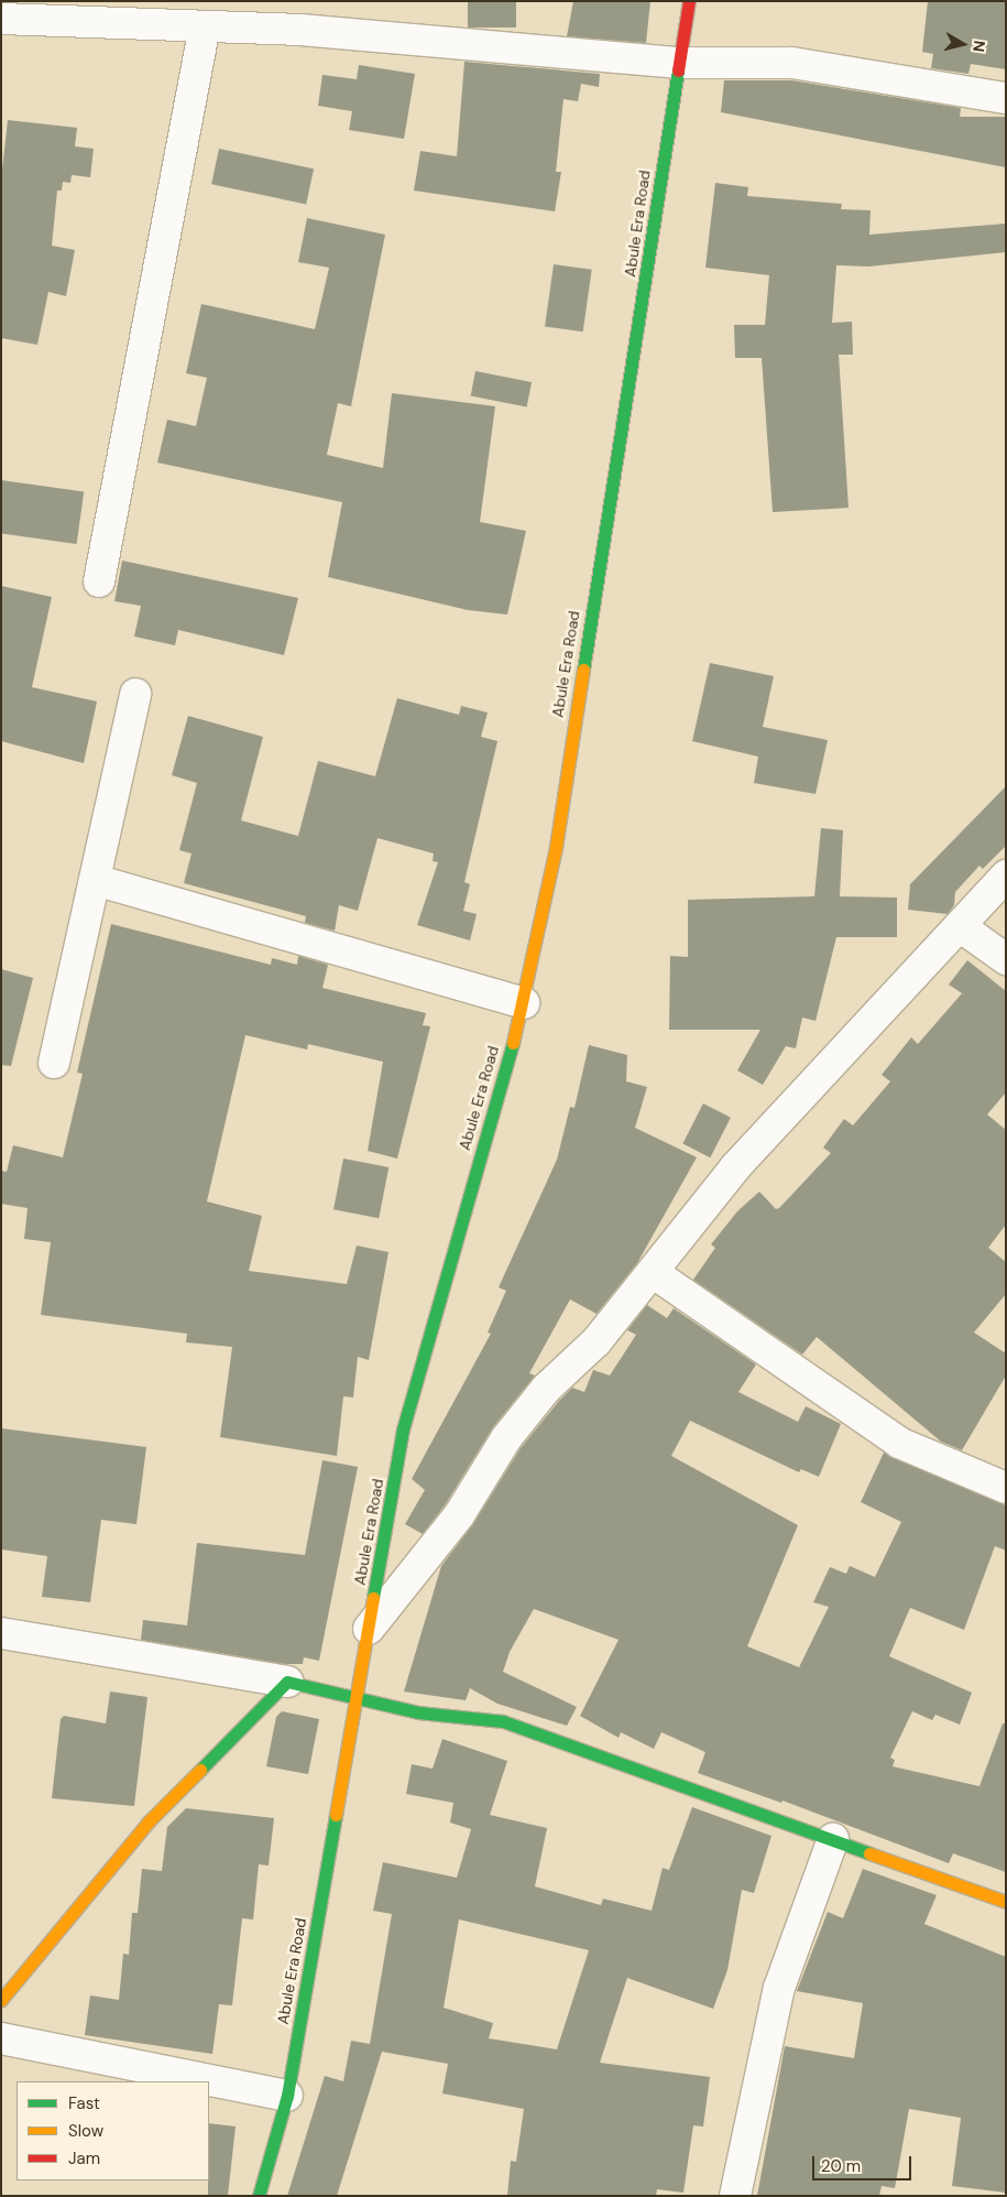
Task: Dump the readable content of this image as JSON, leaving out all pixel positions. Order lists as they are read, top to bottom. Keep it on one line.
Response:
{"streets":{"street":["Abule Era Road"]},"legend":["Fast","Slow","Jam"],"scale_bar":"20 m","north":"right"}
